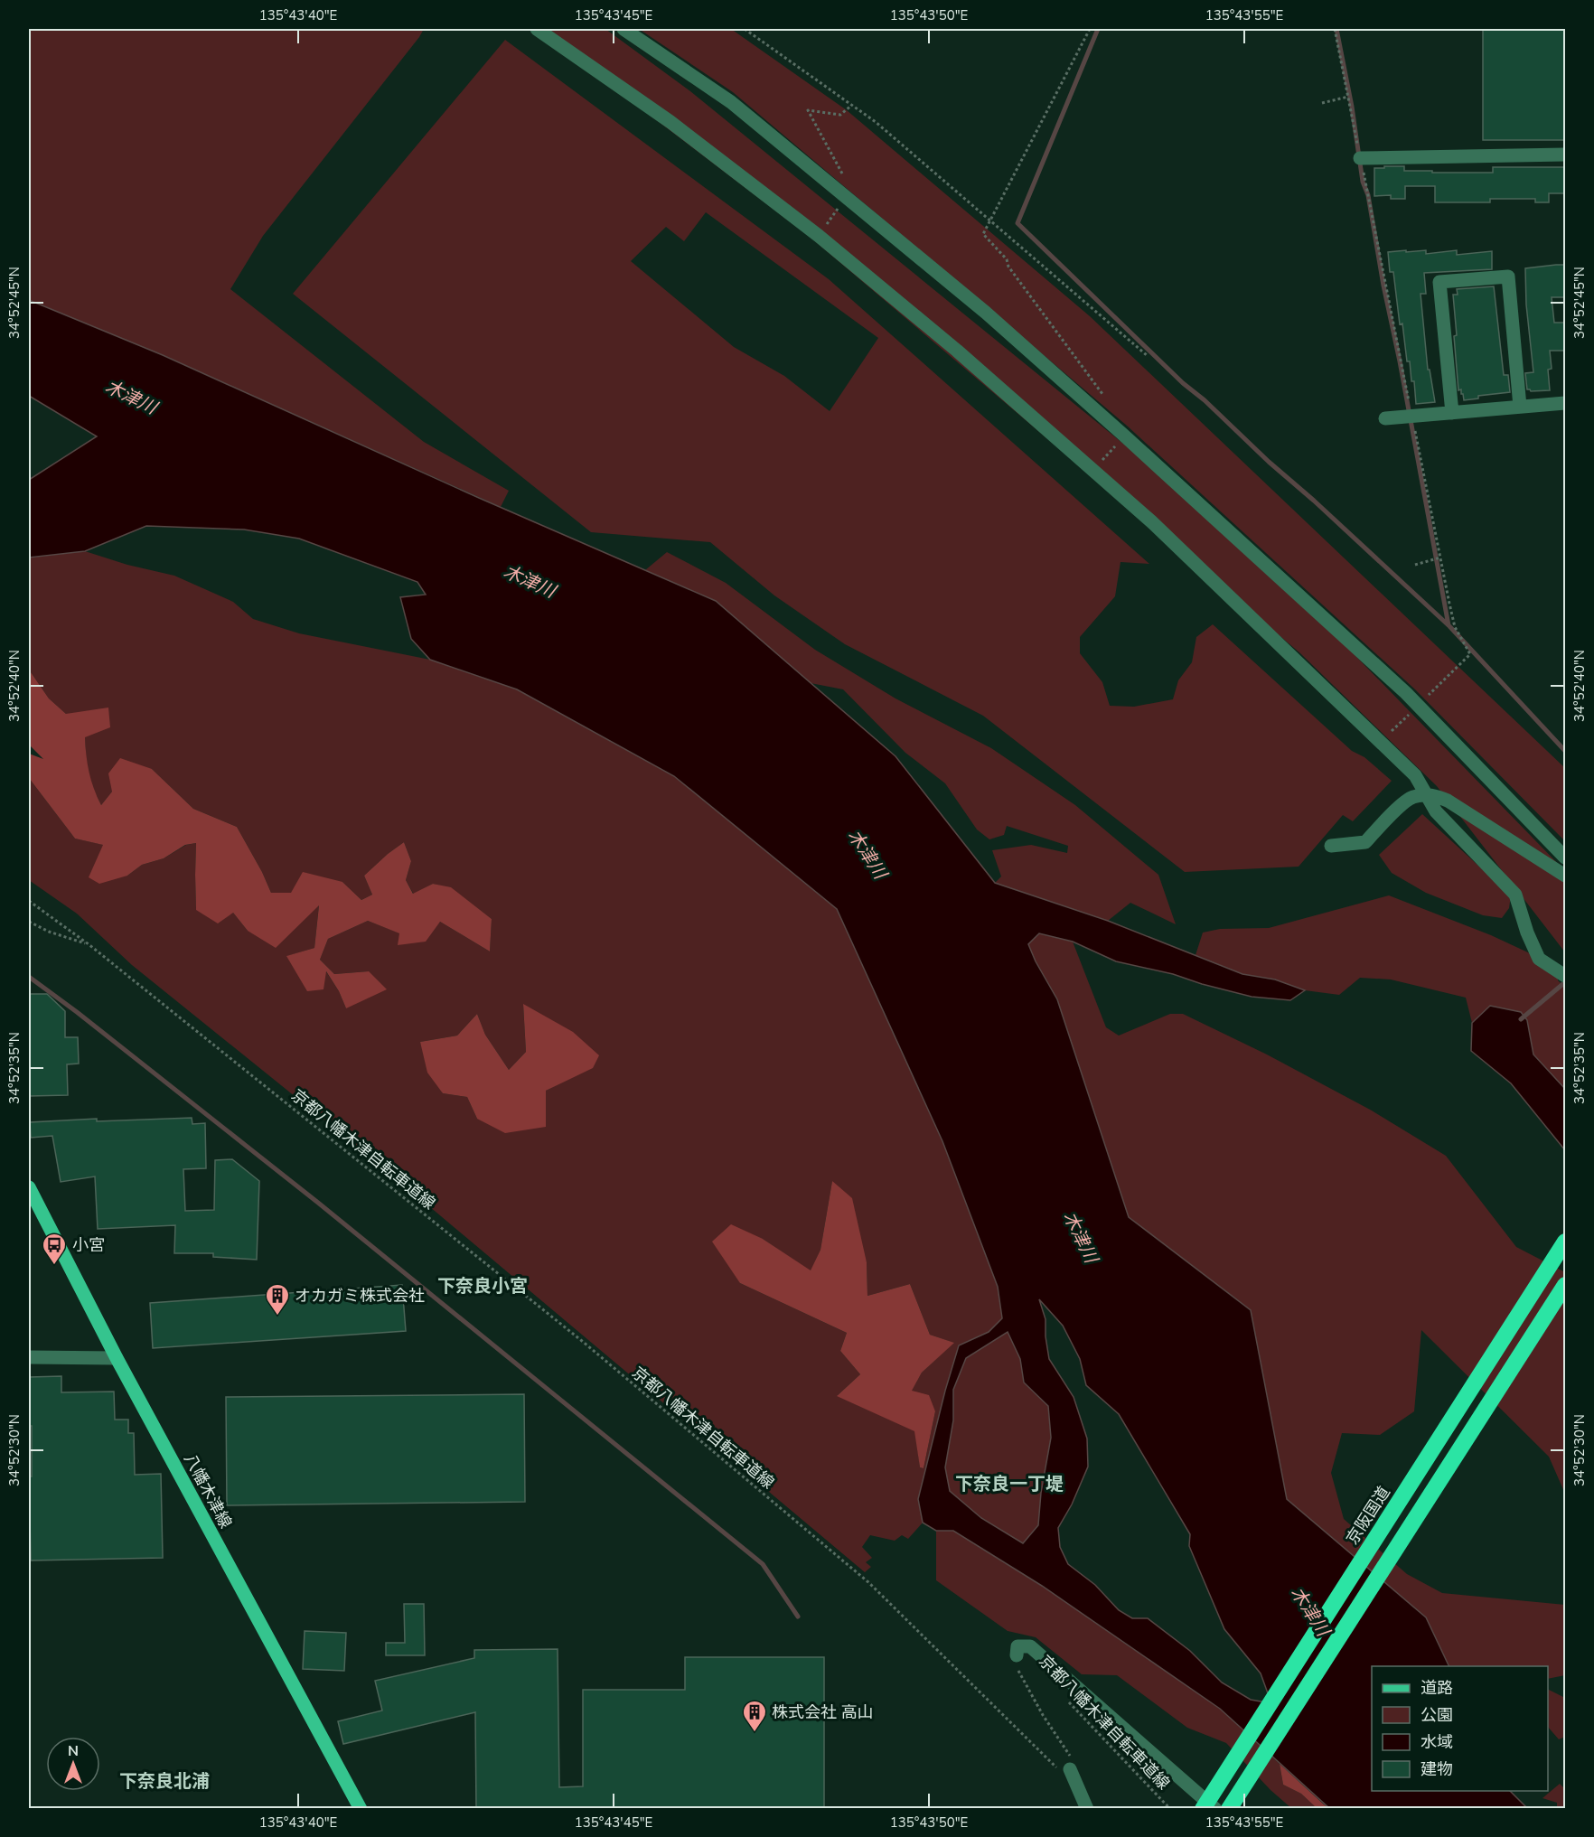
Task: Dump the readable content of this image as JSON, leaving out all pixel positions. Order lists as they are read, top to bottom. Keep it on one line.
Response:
{"streets":{"highway":["京阪国道"],"main road":["八幡木津線"],"path":["京都八幡木津自転車道線"]},"districts":["下奈良小宮","下奈良一丁堤","下奈良北浦"],"water":["木津川"],"places":{"bus stop":["小宮"],"building":["オカガミ株式会社","株式会社 高山"]},"legend":["道路","公園","水域","建物"],"north":"top","coordinates":["135°43'40\"E","135°43'45\"E","135°43'50\"E","135°43'55\"E","34°52'45\"N","34°52'40\"N","34°52'35\"N","34°52'30\"N"]}
